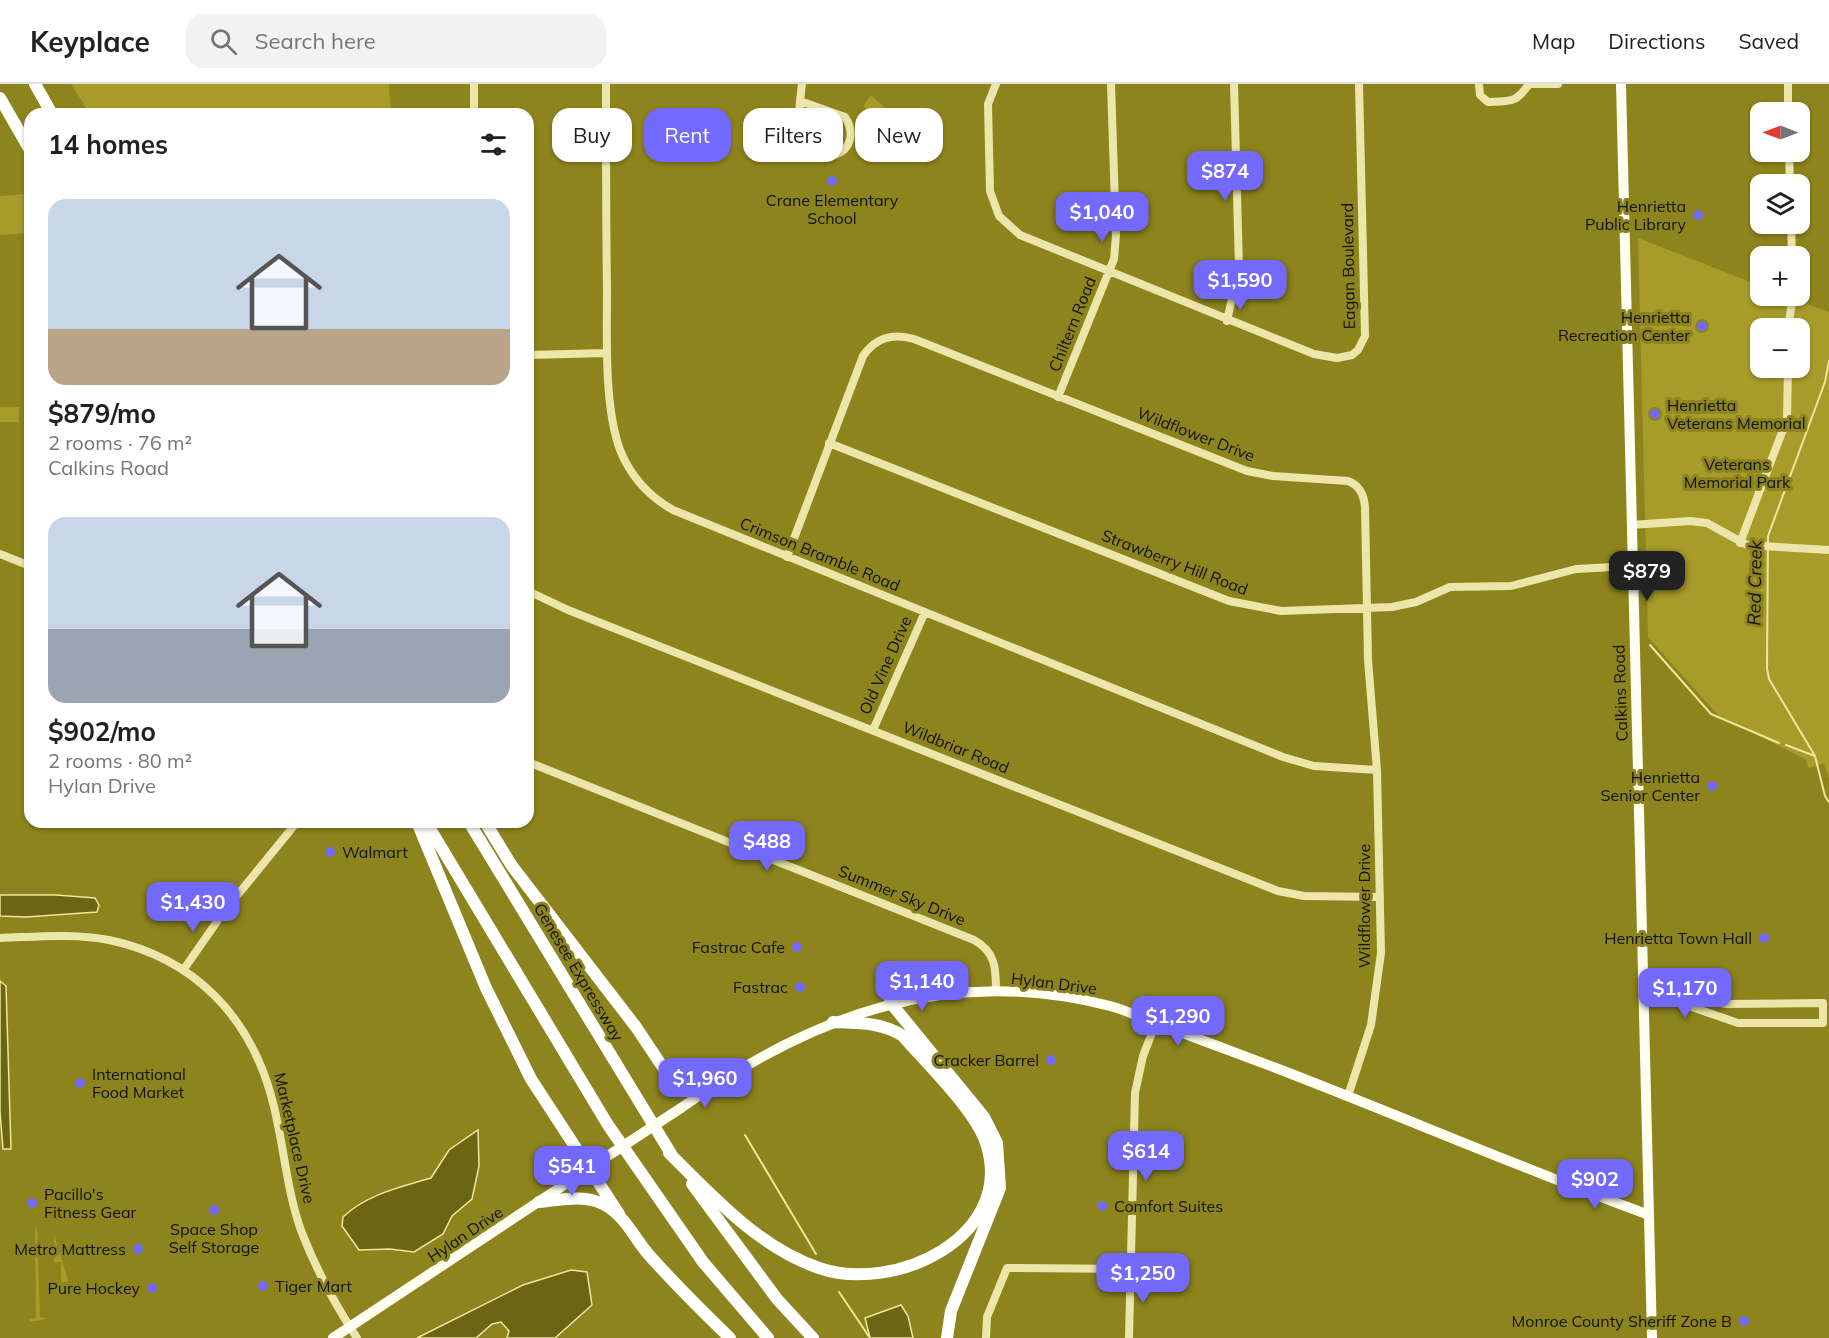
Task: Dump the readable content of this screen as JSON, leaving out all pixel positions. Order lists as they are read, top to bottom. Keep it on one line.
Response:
{"streets":{"highway":["Genesee Expressway"],"main road":["Calkins Road","Hylan Drive"],"street":["Eagan Boulevard","Chiltern Road","Wildflower Drive","Crimson Bramble Road","Strawberry Hill Road","Old Vine Drive","Wildbriar Road","Summer Sky Drive","Marketplace Drive"]},"crossings":[["Eagan Boulevard","Chiltern Road"],["Chiltern Road","Wildflower Drive"],["Wildflower Drive","Crimson Bramble Road"],["Wildflower Drive","Strawberry Hill Road"],["Wildflower Drive","Wildbriar Road"],["Wildflower Drive","Hylan Drive"],["Crimson Bramble Road","Old Vine Drive"],["Strawberry Hill Road","Calkins Road"],["Old Vine Drive","Wildbriar Road"],["Calkins Road","Hylan Drive"],["Summer Sky Drive","Hylan Drive"],["Hylan Drive","Marketplace Drive"]],"water":["Red Creek"],"parks":["Veterans Memorial Park"],"places":["Crane Elementary School","Henrietta Public Library","Henrietta Recreation Center","Henrietta Veterans Memorial","Henrietta Senior Center","Walmart","Henrietta Town Hall","Fastrac Cafe","Fastrac","Cracker Barrel","International Food Market","Pacillo's Fitness Gear","Comfort Suites","Space Shop Self Storage","Metro Mattress","Tiger Mart","Pure Hockey","Monroe County Sheriff Zone B"],"north":"left","page":{"header":"Keyplace","search":"Search here","nav":["Map","Directions","Saved"],"map_buttons":["+","−"],"chip":["Buy","Rent","Filters","New"],"heading":"14 homes","price":["$874","$1,040","$1,590","$879","$488","$1,430","$1,140","$1,170","$1,290","$1,960","$614","$541","$902","$1,250"],"list":[{"name":"$879/mo","note":"2 rooms · 76 m² · Calkins Road"},{"name":"$902/mo","note":"2 rooms · 80 m² · Hylan Drive"}]}}
